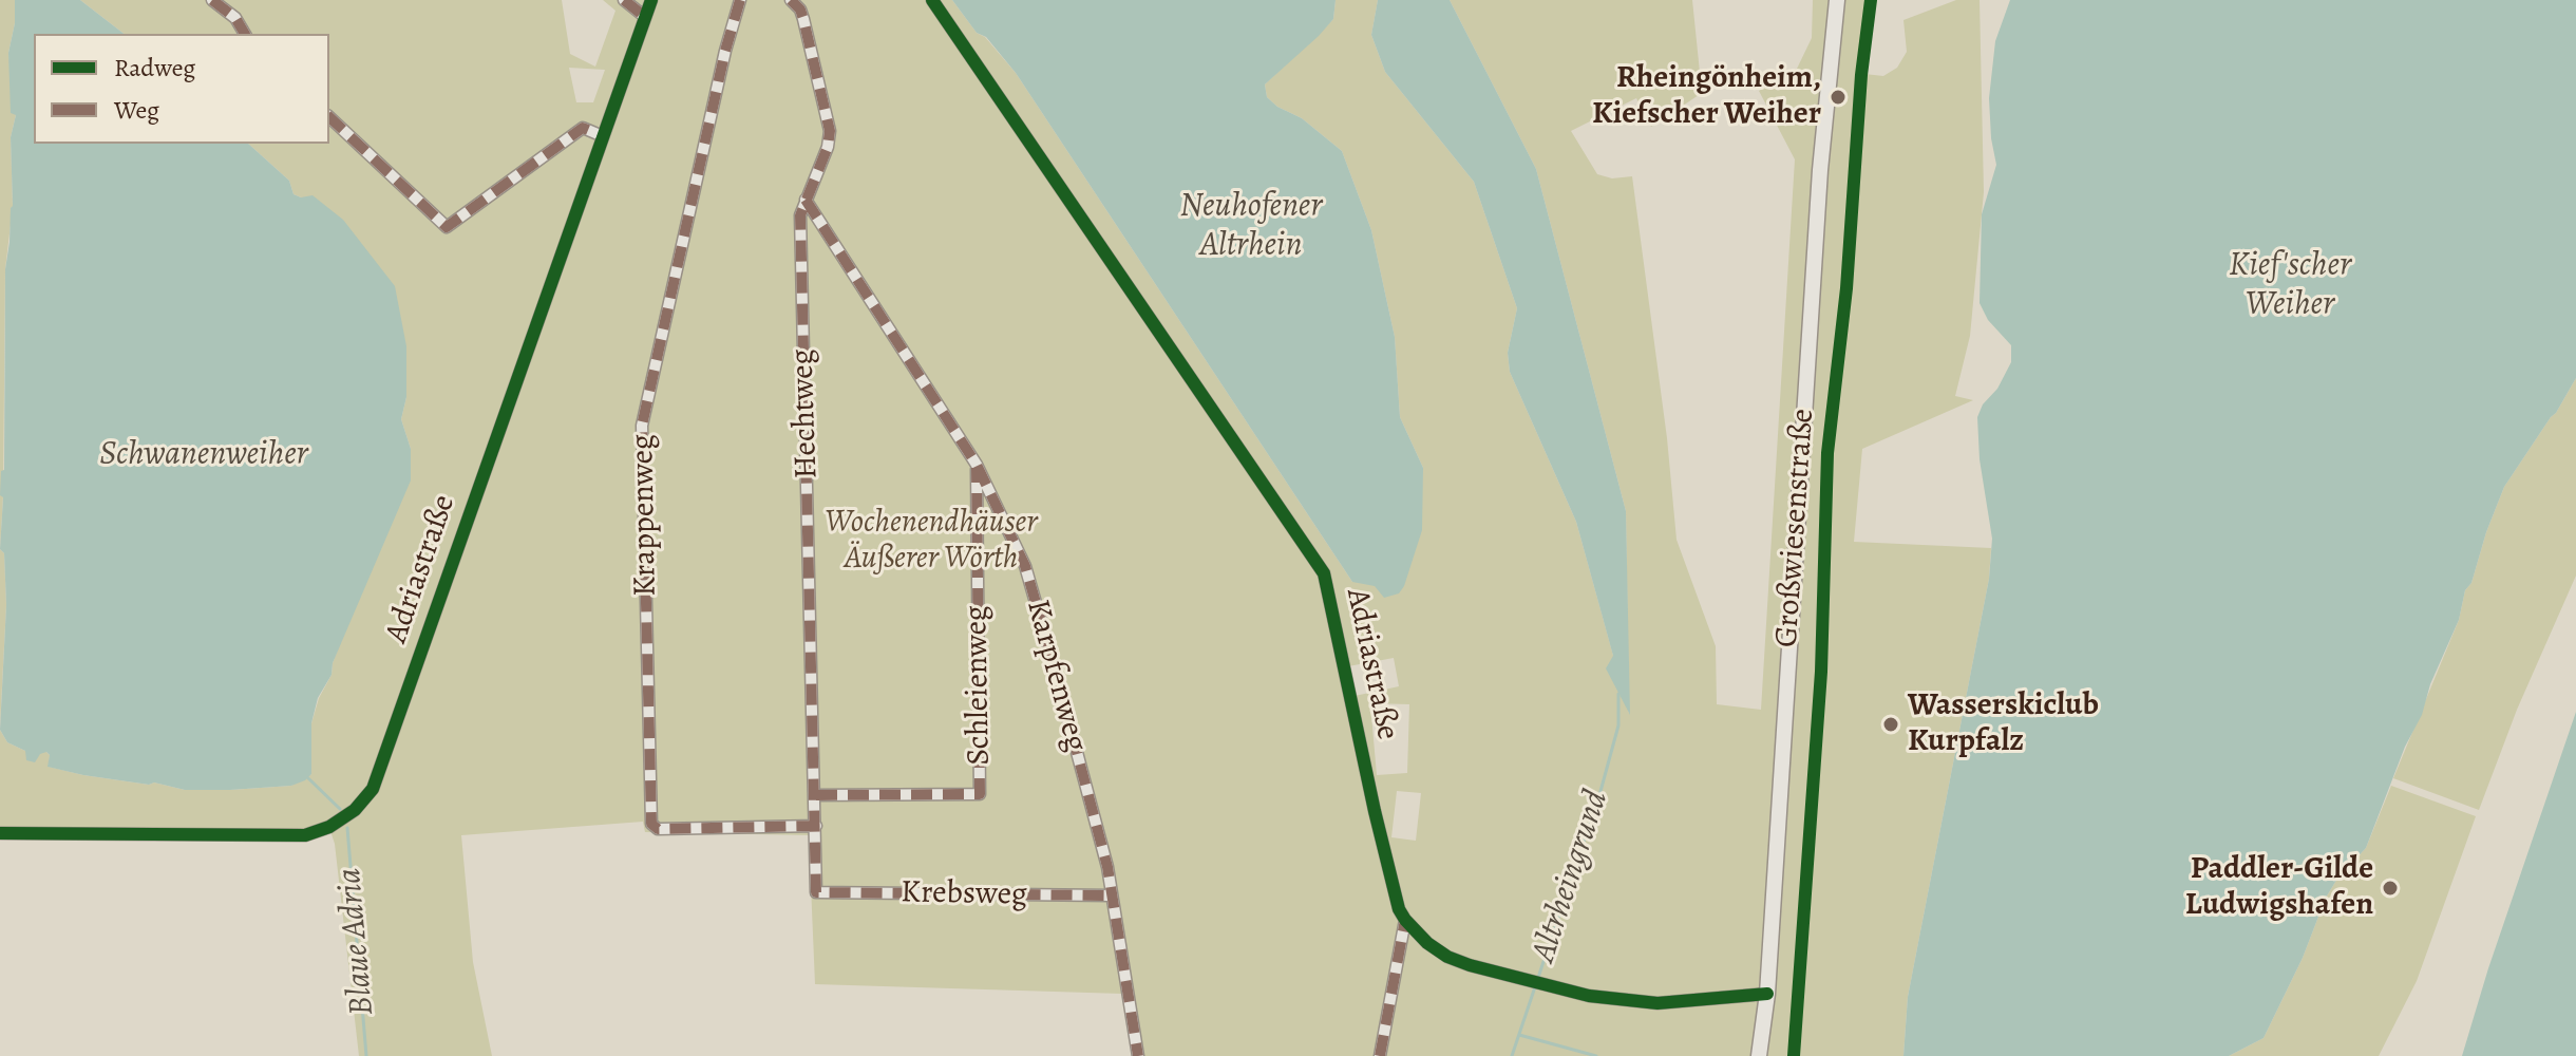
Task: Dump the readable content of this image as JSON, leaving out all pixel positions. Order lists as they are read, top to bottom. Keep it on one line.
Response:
{"streets":{"street":["Hechtweg","Krappenweg","Großwiesenstraße","Adriastraße","Karpfenweg","Schleienweg","Krebsweg"]},"crossings":[["Hechtweg","Krappenweg"],["Hechtweg","Karpfenweg"],["Hechtweg","Schleienweg"],["Hechtweg","Krebsweg"],["Großwiesenstraße","Adriastraße"],["Karpfenweg","Schleienweg"],["Karpfenweg","Krebsweg"]],"water":["Neuhofener Altrhein","Kief'scher Weiher","Schwanenweiher","Altrheingrund","Blaue Adria"],"parks":["Wochenendhäuser Äußerer Wörth"],"places":["Rheingönheim, Kiefscher Weiher","Wasserskiclub Kurpfalz","Paddler-Gilde Ludwigshafen"],"legend":["Radweg","Weg"]}
